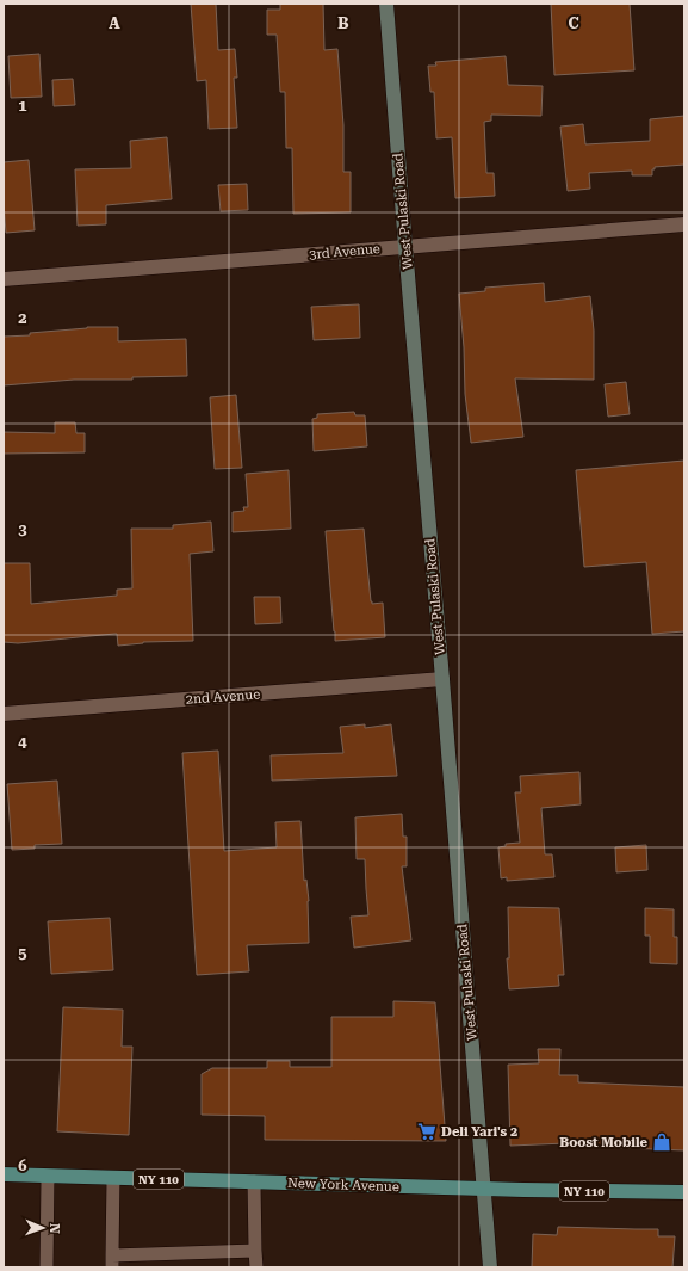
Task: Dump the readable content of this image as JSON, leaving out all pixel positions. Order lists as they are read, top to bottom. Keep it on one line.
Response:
{"streets":{"main road":["West Pulaski Road","NY 110","New York Avenue"],"street":["3rd Avenue","2nd Avenue"]},"crossings":[["West Pulaski Road","3rd Avenue"],["West Pulaski Road","2nd Avenue"],["West Pulaski Road","New York Avenue"]],"places":{"supermarket":["Deli Yari's 2"],"shop":["Boost Mobile"]},"north":"right","grid":{"columns":["A","B","C"],"rows":["1","2","3","4","5","6"]}}
